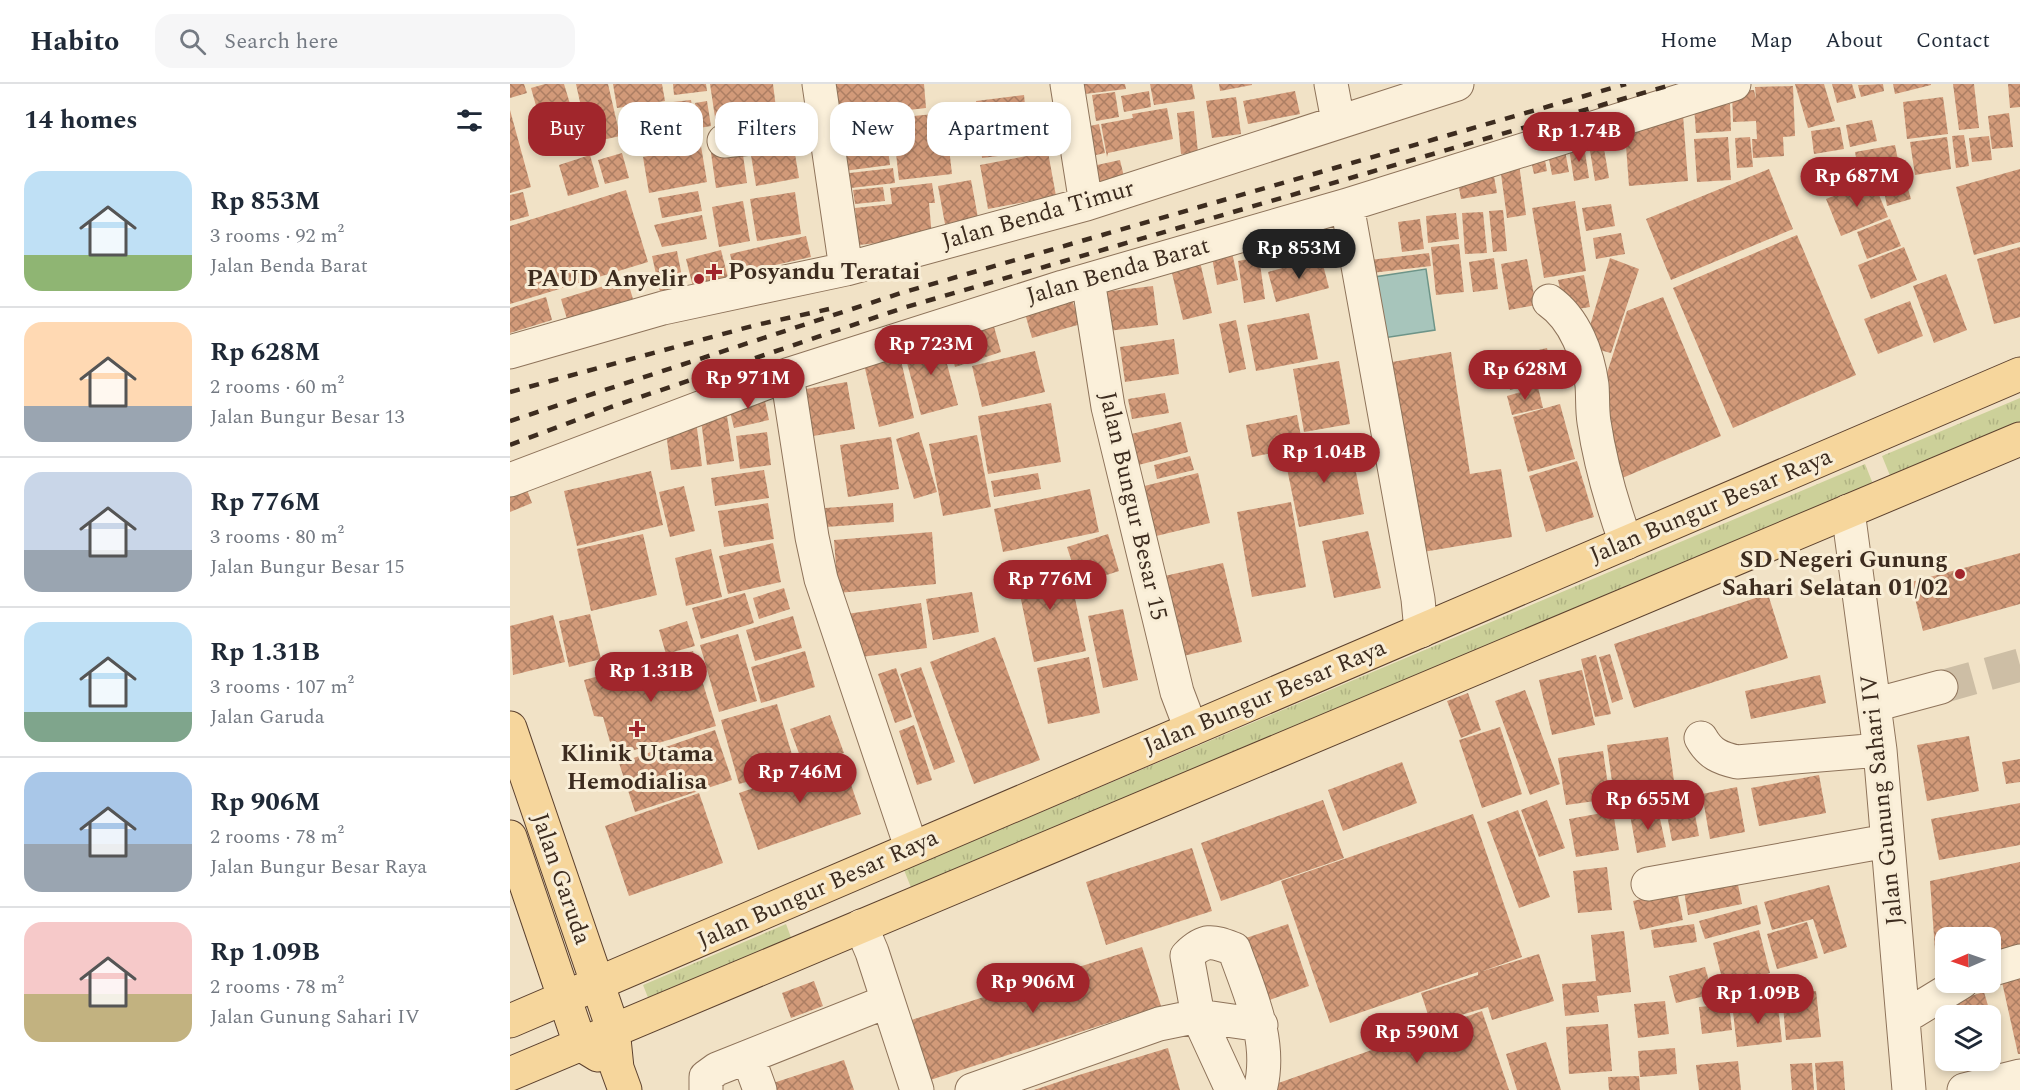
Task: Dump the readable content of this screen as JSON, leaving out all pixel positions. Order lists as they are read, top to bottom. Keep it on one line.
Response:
{"streets":{"main road":["Jalan Bungur Besar Raya","Jalan Garuda"],"street":["Jalan Benda Timur","Jalan Benda Barat","Jalan Bungur Besar 15","Jalan Gunung Sahari IV"]},"crossings":[["Jalan Benda Barat","Jalan Bungur Besar 15"],["Jalan Bungur Besar 15","Jalan Bungur Besar Raya"],["Jalan Bungur Besar Raya","Jalan Gunung Sahari IV"],["Jalan Bungur Besar Raya","Jalan Garuda"]],"places":{"health":["Posyandu Teratai","Klinik Utama Hemodialisa"],"other":["PAUD Anyelir","SD Negeri Gunung Sahari Selatan 01/02"]},"north":"left","page":{"header":"Habito","search":"Search here","nav":["Home","Map","About","Contact"],"heading":"14 homes","chip":["Buy","Rent","Filters","New","Apartment"],"price":["Rp 1.74B","Rp 687M","Rp 853M","Rp 723M","Rp 628M","Rp 971M","Rp 1.04B","Rp 776M","Rp 1.31B","Rp 746M","Rp 655M","Rp 906M","Rp 1.09B","Rp 590M"],"list":[{"name":"Rp 853M","note":"3 rooms · 92 m² · Jalan Benda Barat"},{"name":"Rp 628M","note":"2 rooms · 60 m² · Jalan Bungur Besar 13"},{"name":"Rp 776M","note":"3 rooms · 80 m² · Jalan Bungur Besar 15"},{"name":"Rp 1.31B","note":"3 rooms · 107 m² · Jalan Garuda"},{"name":"Rp 906M","note":"2 rooms · 78 m² · Jalan Bungur Besar Raya"},{"name":"Rp 1.09B","note":"2 rooms · 78 m² · Jalan Gunung Sahari IV"}]}}
